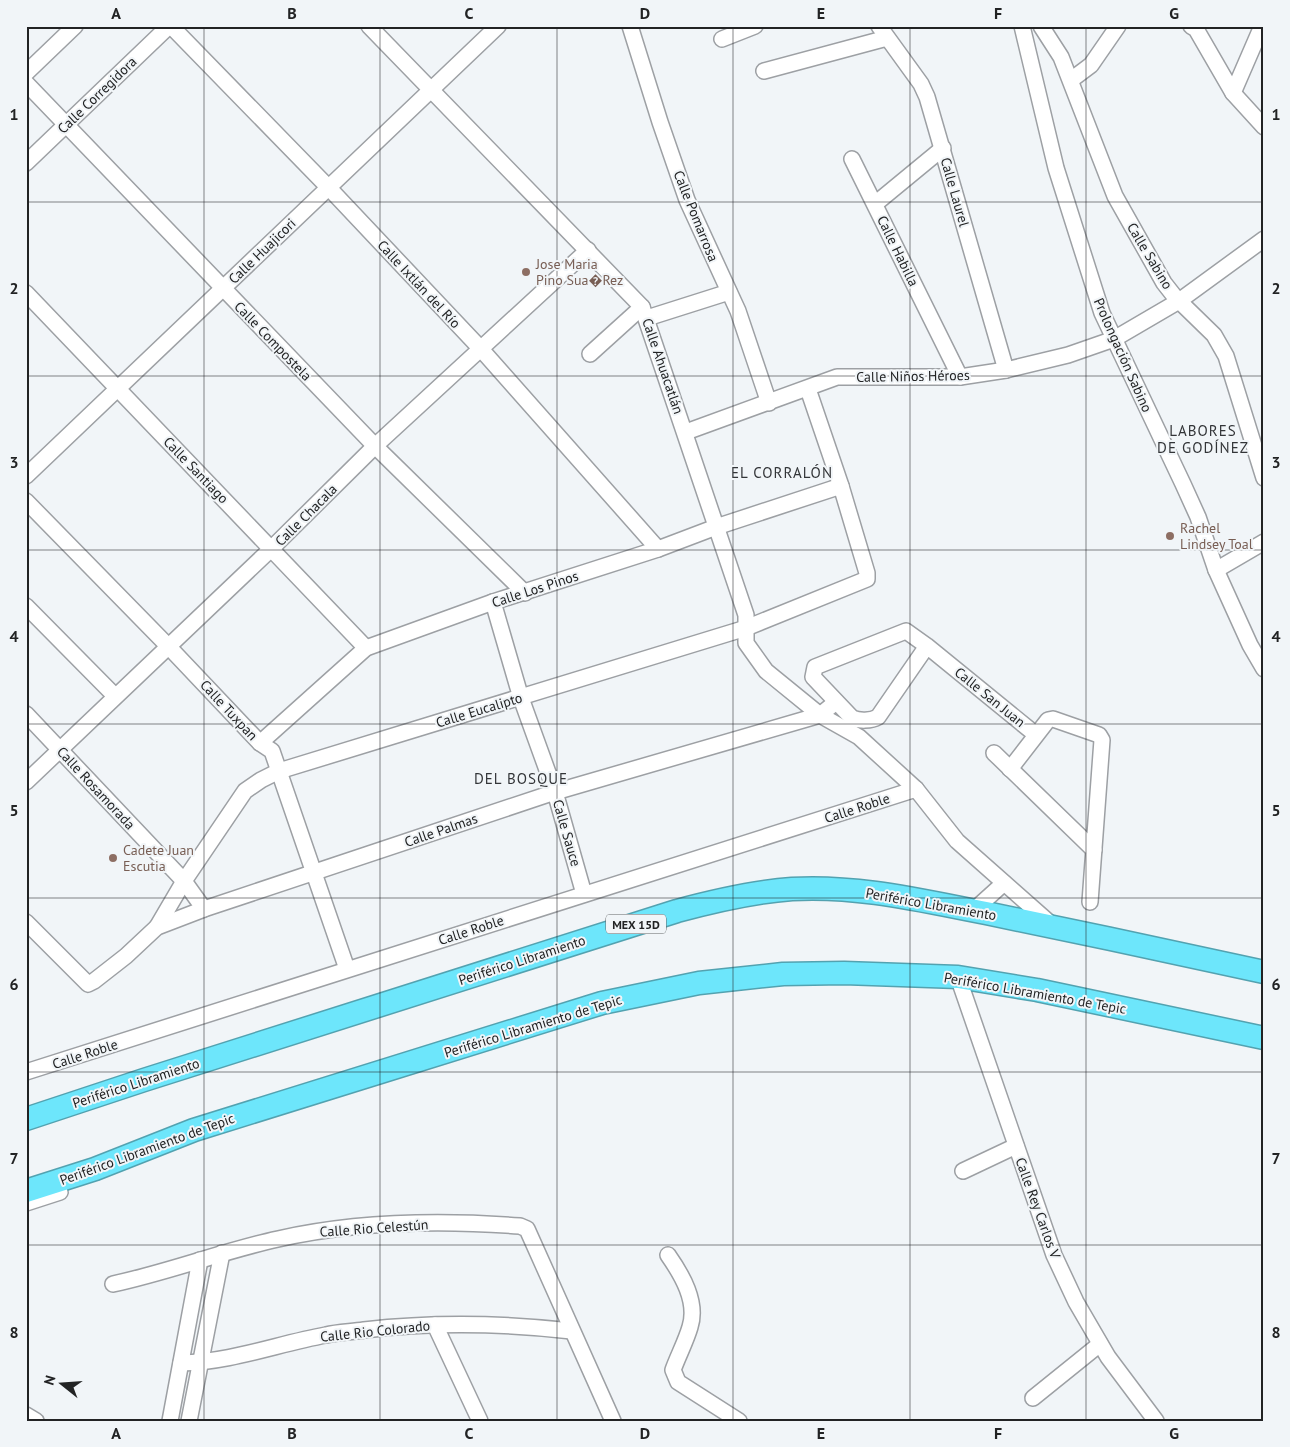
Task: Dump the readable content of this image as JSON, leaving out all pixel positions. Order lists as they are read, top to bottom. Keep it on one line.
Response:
{"streets":{"highway":["Periférico Libramiento","MEX 15D","Periférico Libramiento de Tepic"],"street":["Calle Corregidora","Calle Laurel","Calle Pomarrosa","Calle Huajicori","Calle Habilla","Calle Sabino","Calle Ixtlán del Río","Calle Compostela","Prolongación Sabino","Calle Ahuacatlán","Calle Niños Héroes","Calle Santiago","Calle Chacala","Calle Los Pinos","Calle San Juan","Calle Tuxpan","Calle Eucalipto","Calle Rosamorada","Calle Roble","Calle Palmas","Calle Sauce","Calle Rey Carlos V","Calle Rio Celestún","Calle Rio Colorado"]},"crossings":[["Calle Corregidora","Calle Ixtlán del Río"],["Calle Corregidora","Calle Compostela"],["Calle Laurel","Calle Habilla"],["Calle Laurel","Calle Niños Héroes"],["Calle Pomarrosa","Calle Niños Héroes"],["Calle Huajicori","Calle Ixtlán del Río"],["Calle Huajicori","Calle Compostela"],["Calle Huajicori","Calle Ahuacatlán"],["Calle Huajicori","Calle Santiago"],["Calle Habilla","Calle Niños Héroes"],["Calle Sabino","Calle Niños Héroes"],["Calle Ixtlán del Río","Calle Chacala"],["Calle Ixtlán del Río","Calle Los Pinos"],["Calle Compostela","Calle Chacala"],["Calle Compostela","Calle Los Pinos"],["Prolongación Sabino","Calle Niños Héroes"],["Calle Ahuacatlán","Calle Niños Héroes"],["Calle Ahuacatlán","Calle Chacala"],["Calle Ahuacatlán","Calle Los Pinos"],["Calle Ahuacatlán","Calle Eucalipto"],["Calle Ahuacatlán","Calle Roble"],["Calle Ahuacatlán","Calle Palmas"],["Calle Ahuacatlán","Periférico Libramiento"],["Calle Santiago","Calle Chacala"],["Calle Santiago","Calle Los Pinos"],["Calle Chacala","Calle Tuxpan"],["Calle Chacala","Calle Rosamorada"],["Calle Los Pinos","Calle Tuxpan"],["Calle Los Pinos","Calle Eucalipto"],["Calle Los Pinos","Calle Sauce"],["Calle Tuxpan","Calle Eucalipto"],["Calle Tuxpan","Calle Roble"],["Calle Tuxpan","Calle Palmas"],["Calle Eucalipto","Calle Rosamorada"],["Calle Eucalipto","Calle Palmas"],["Calle Eucalipto","Calle Sauce"],["Calle Rosamorada","Calle Palmas"],["Calle Roble","Calle Sauce"],["Calle Palmas","Calle Sauce"],["Periférico Libramiento de Tepic","Calle Rey Carlos V"],["Calle Rio Celestún","Calle Rio Colorado"]],"districts":["LABORES DE GODÍNEZ","EL CORRALÓN","DEL BOSQUE"],"places":["Jose Maria Pino Sua�Rez","Rachel Lindsey Toal","Cadete Juan Escutia"],"north":"left","grid":{"columns":["A","B","C","D","E","F","G"],"rows":["1","2","3","4","5","6","7","8"]}}
